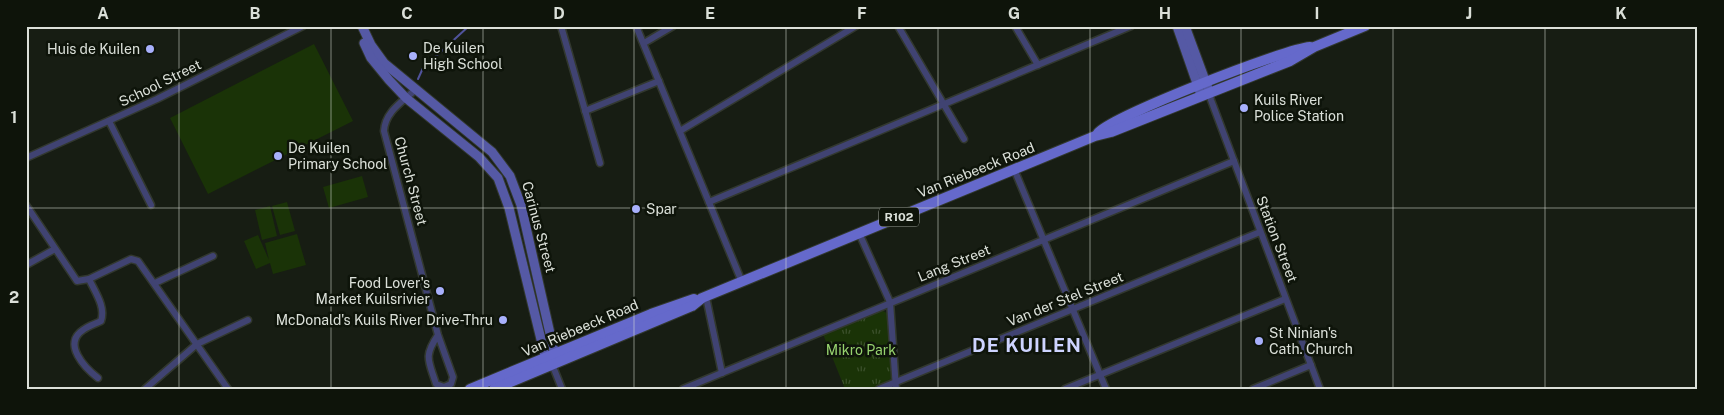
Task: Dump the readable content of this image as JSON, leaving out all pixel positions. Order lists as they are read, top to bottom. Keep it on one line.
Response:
{"streets":{"main road":["Van Riebeeck Road","R102"],"street":["School Street","Church Street","Carinus Street","Station Street","Lang Street","Van der Stel Street"]},"crossings":[["Van Riebeeck Road","Carinus Street"],["Van Riebeeck Road","Station Street"],["Church Street","Carinus Street"],["Station Street","Lang Street"],["Station Street","Van der Stel Street"]],"districts":["DE KUILEN"],"parks":["Mikro Park"],"places":["Huis de Kuilen","De Kuilen High School","Kuils River Police Station","De Kuilen Primary School","Spar","Food Lover's Market Kuilsrivier","McDonald's Kuils River Drive-Thru","St Ninian's Cath. Church"],"grid":{"columns":["A","B","C","D","E","F","G","H","I","J","K"],"rows":["1","2"]}}
